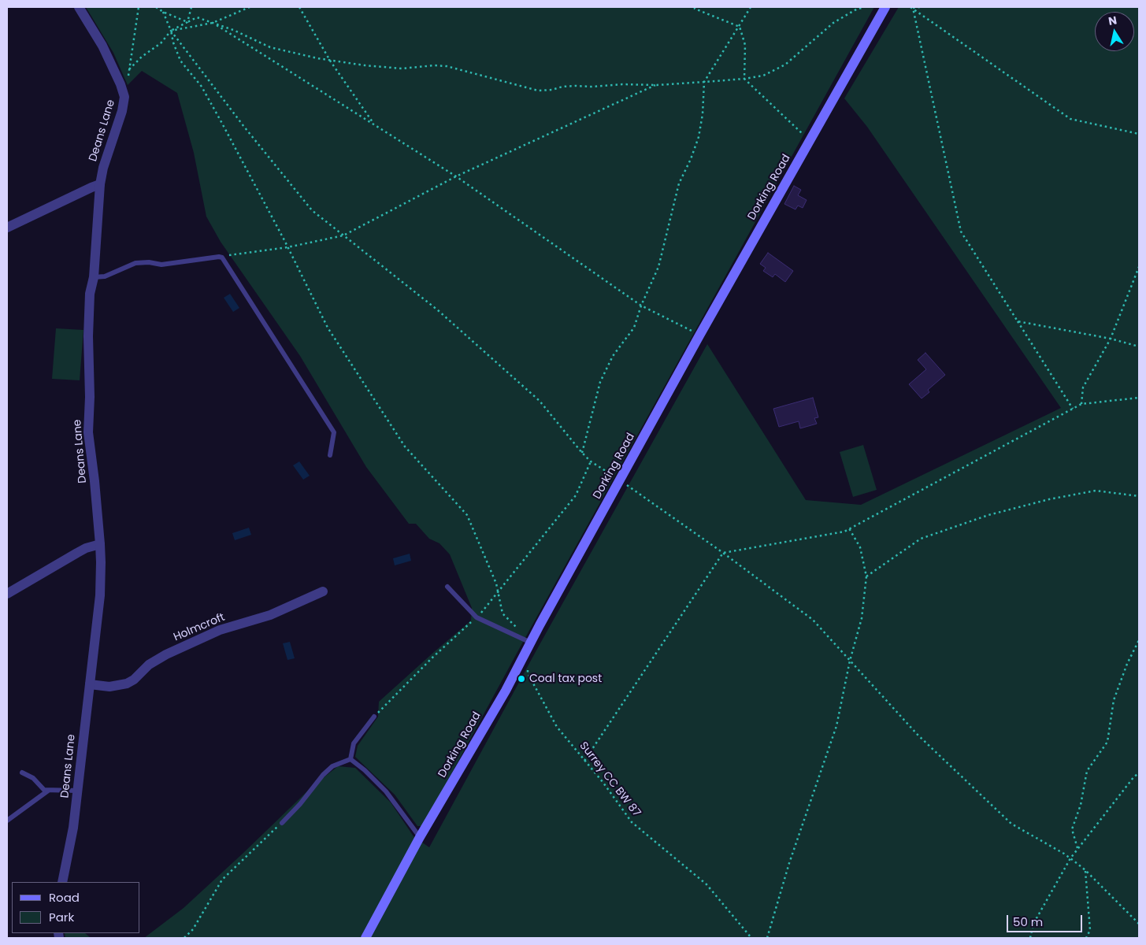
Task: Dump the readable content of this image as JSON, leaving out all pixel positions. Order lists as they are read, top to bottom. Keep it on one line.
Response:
{"streets":{"main road":["Dorking Road"],"street":["Deans Lane","Holmcroft"],"path":["Surrey CC BW 87"]},"crossings":[["Deans Lane","Holmcroft"]],"places":["Coal tax post"],"legend":["Road","Park"],"scale_bar":"50 m","north":"top"}
